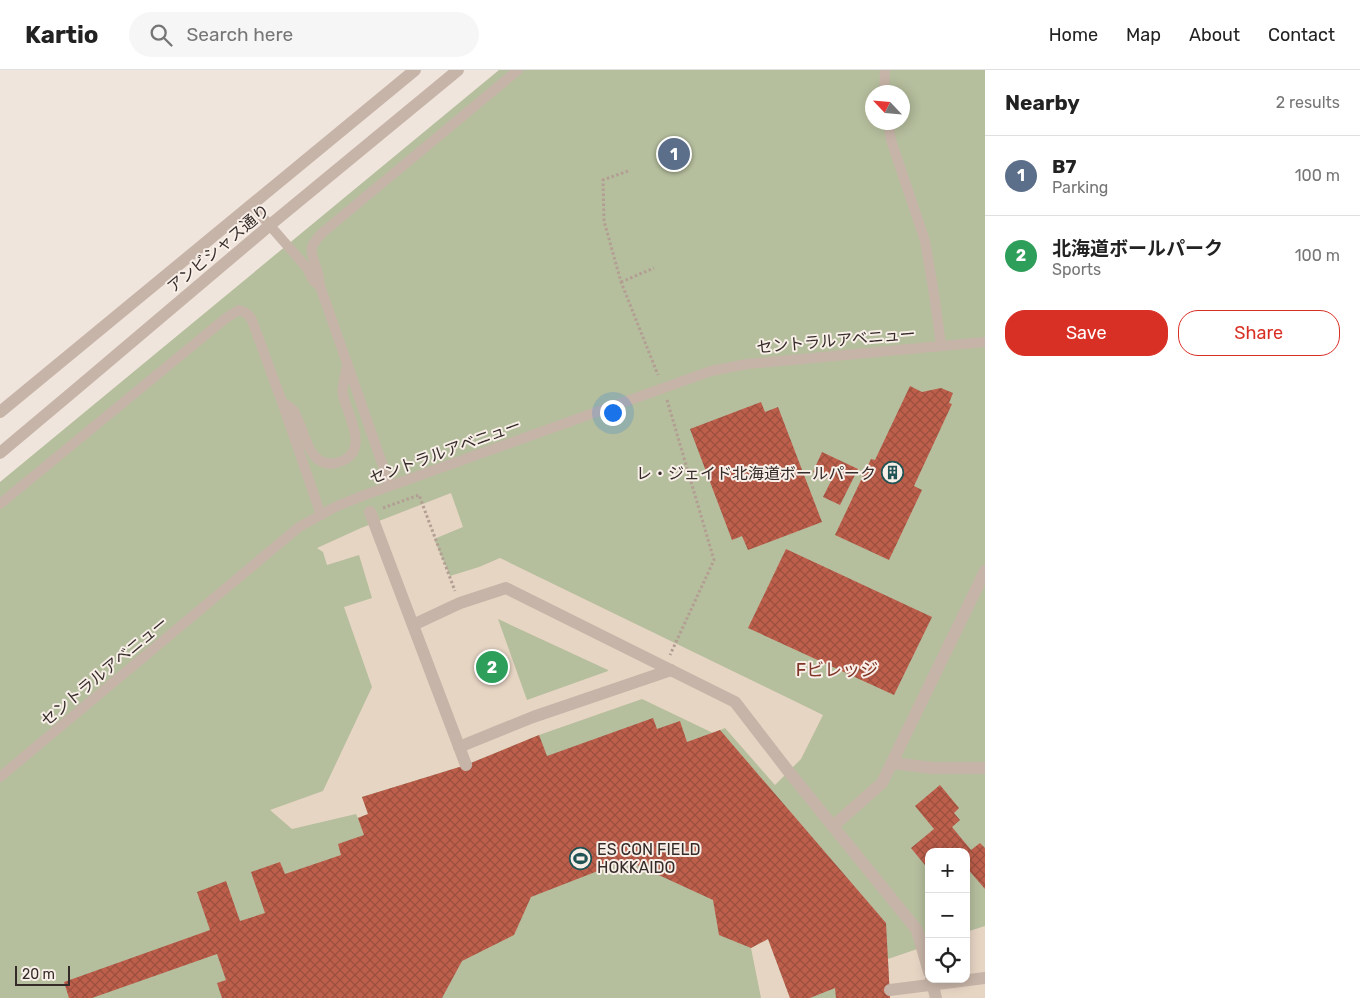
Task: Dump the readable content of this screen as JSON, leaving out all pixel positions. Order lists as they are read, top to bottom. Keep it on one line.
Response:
{"streets":{"street":["アンビシャス通り"],"lane":["セントラルアベニュー"]},"districts":["Fビレッジ"],"places":{"building":["レ・ジェイド北海道ボールパーク"],"sports":["ES CON FIELD HOKKAIDO"]},"scale_bar":"20 m","north":"top left","page":{"header":"Kartio","search":"Search here","nav":["Home","Map","About","Contact"],"heading":["Nearby","2 results"],"list":[{"mark":"1","name":"B7","note":"Parking","value":"100 m"},{"mark":"2","name":"北海道ボールパーク","note":"Sports","value":"100 m"}],"pins":["1","2"],"buttons":["Save","Share"],"map_buttons":["+","−"],"scale":"20 m"}}
